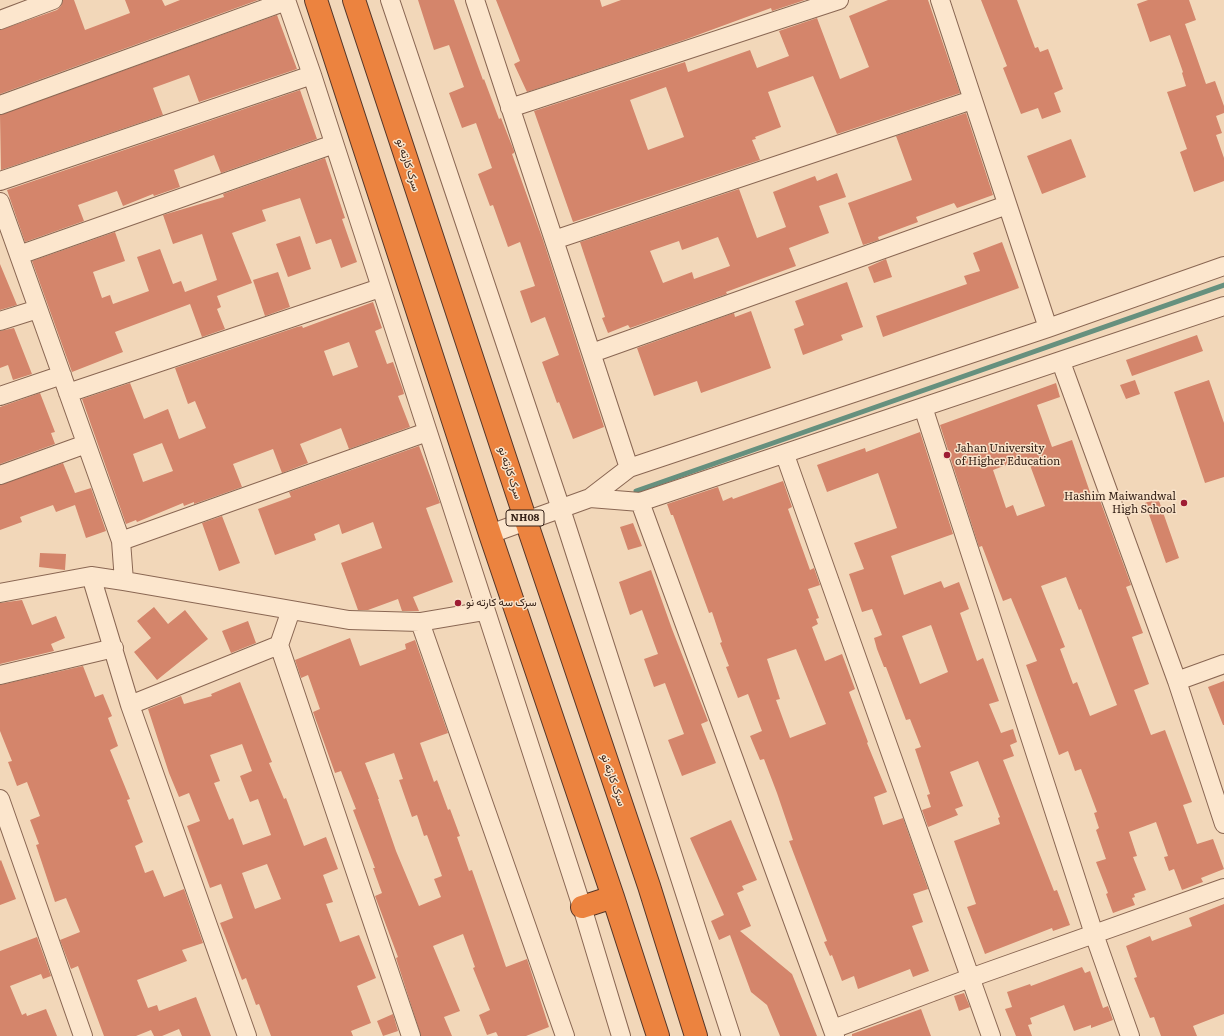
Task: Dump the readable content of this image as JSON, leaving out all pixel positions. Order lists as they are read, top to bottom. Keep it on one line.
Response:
{"streets":{"highway":["سرک کارته نو","NH08"]},"places":["Jahan University of Higher Education","Hashim Maiwandwal High School","سرک سه کارته نو"]}
